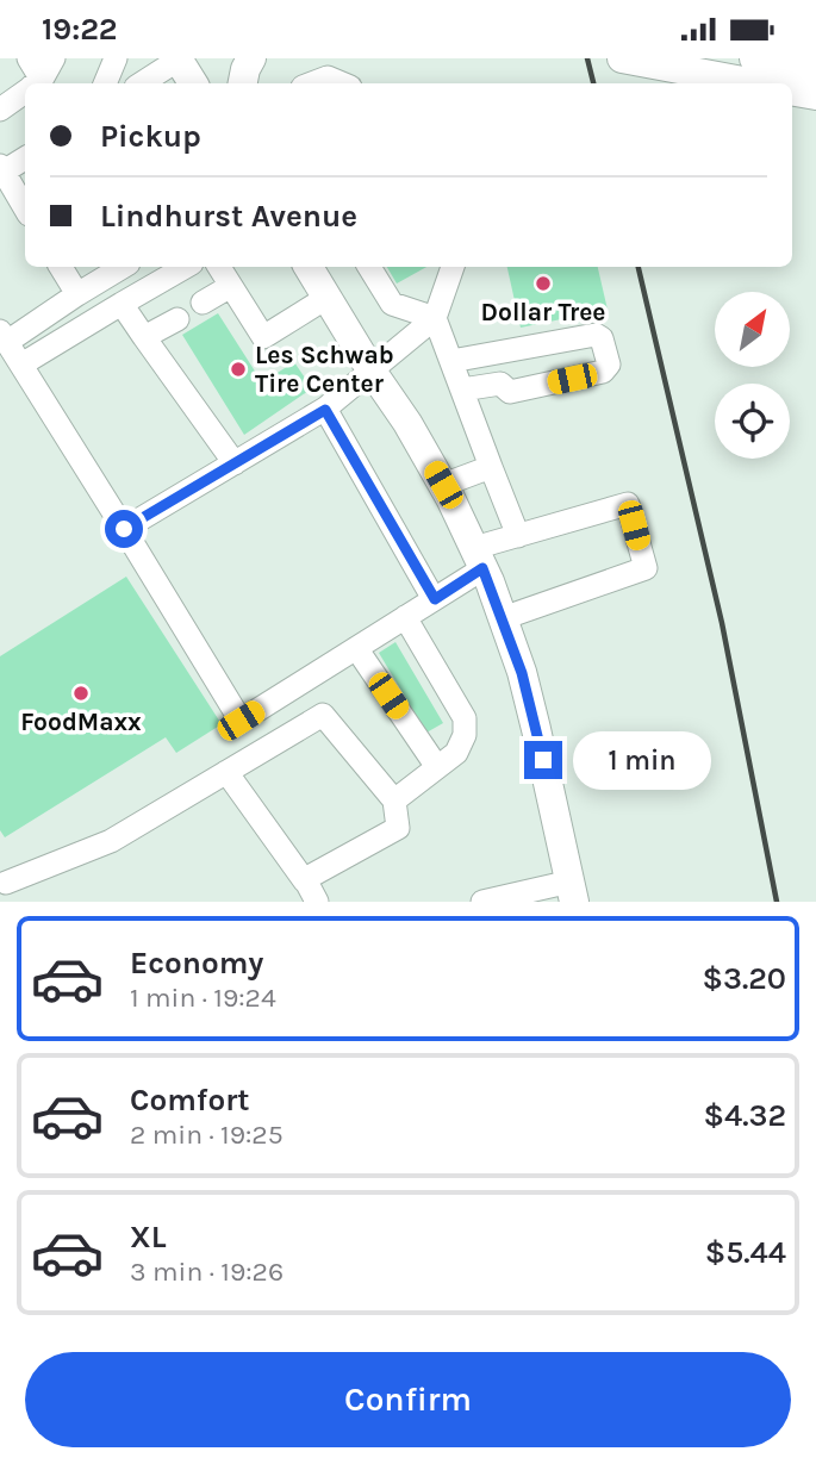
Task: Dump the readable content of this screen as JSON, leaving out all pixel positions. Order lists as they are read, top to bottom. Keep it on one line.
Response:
{"places":["Dollar Tree","Les Schwab Tire Center","FoodMaxx"],"north":"top right","page":{"status":"19:22","banner":["Pickup","Lindhurst Avenue"],"bubble":"1 min","list":[{"name":"Economy","note":"1 min · 19:24","value":"$3.20"},{"name":"Comfort","note":"2 min · 19:25","value":"$4.32"},{"name":"XL","note":"3 min · 19:26","value":"$5.44"}],"buttons":"Confirm"}}
